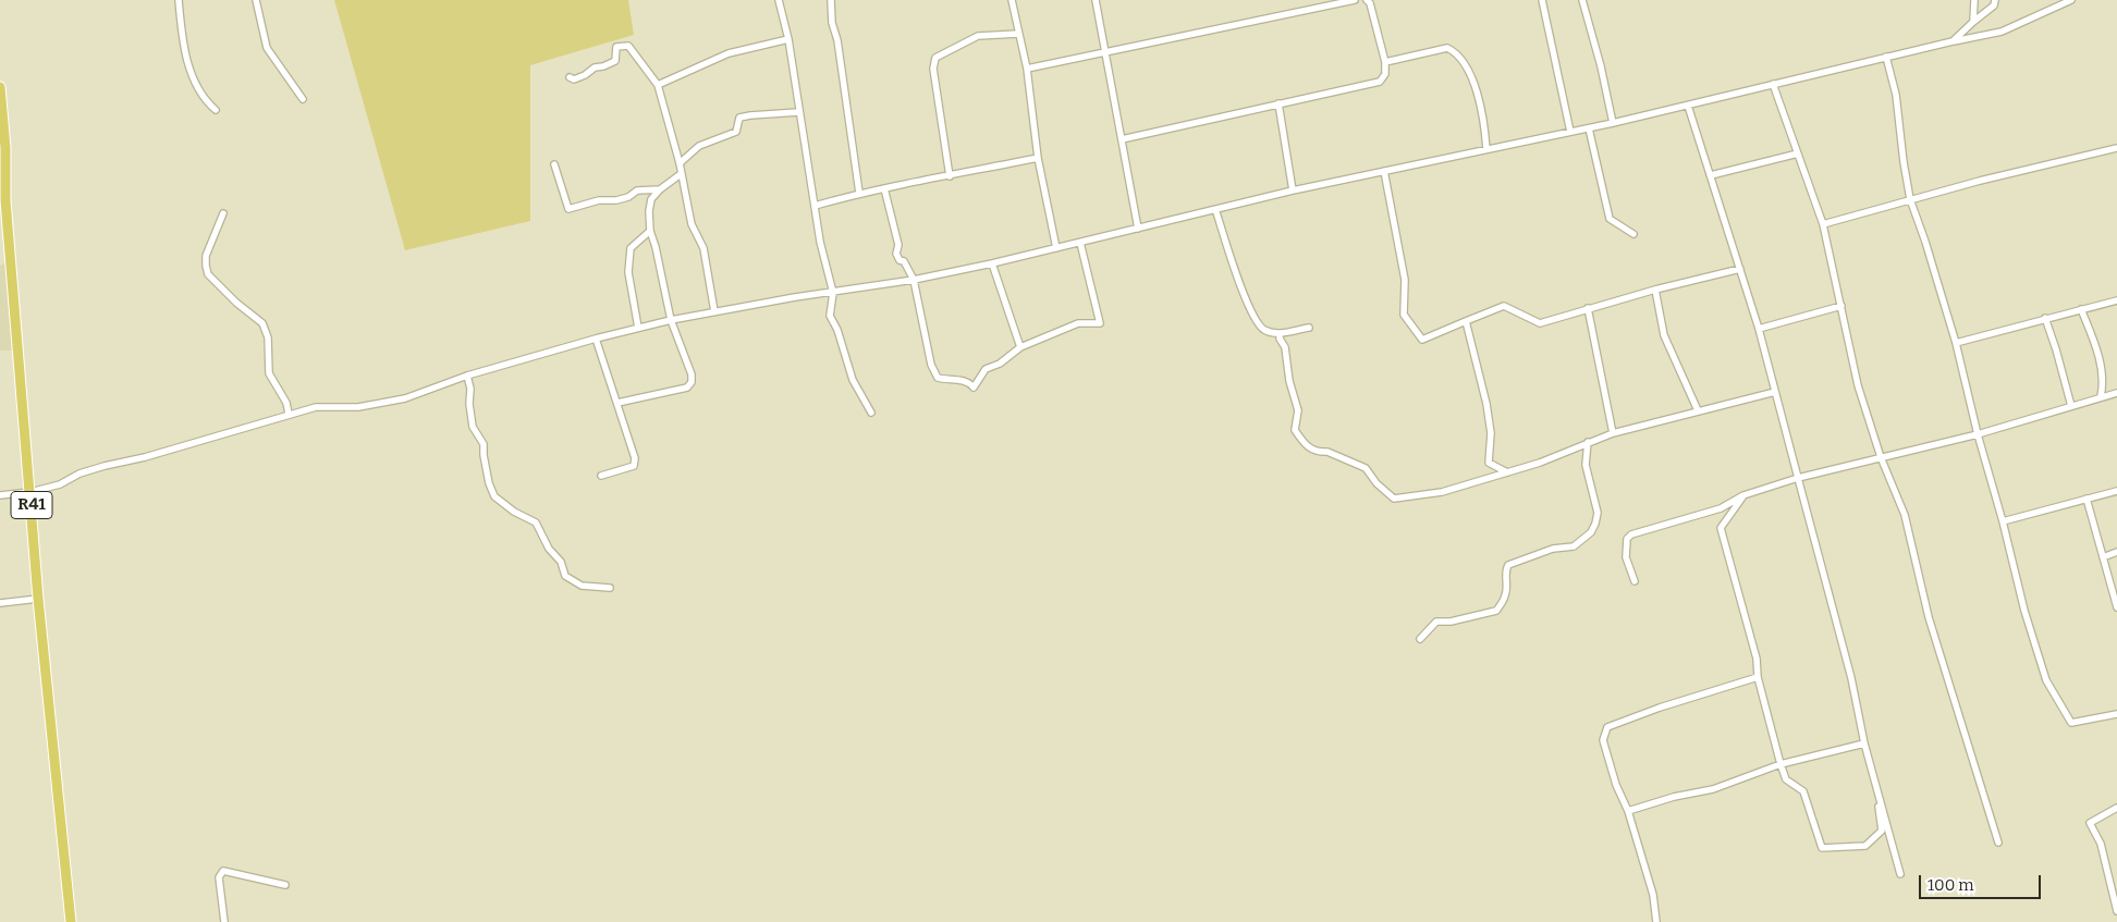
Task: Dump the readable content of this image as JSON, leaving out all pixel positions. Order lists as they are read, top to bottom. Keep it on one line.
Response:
{"streets":{"main road":["R41"]},"scale_bar":"100 m"}
